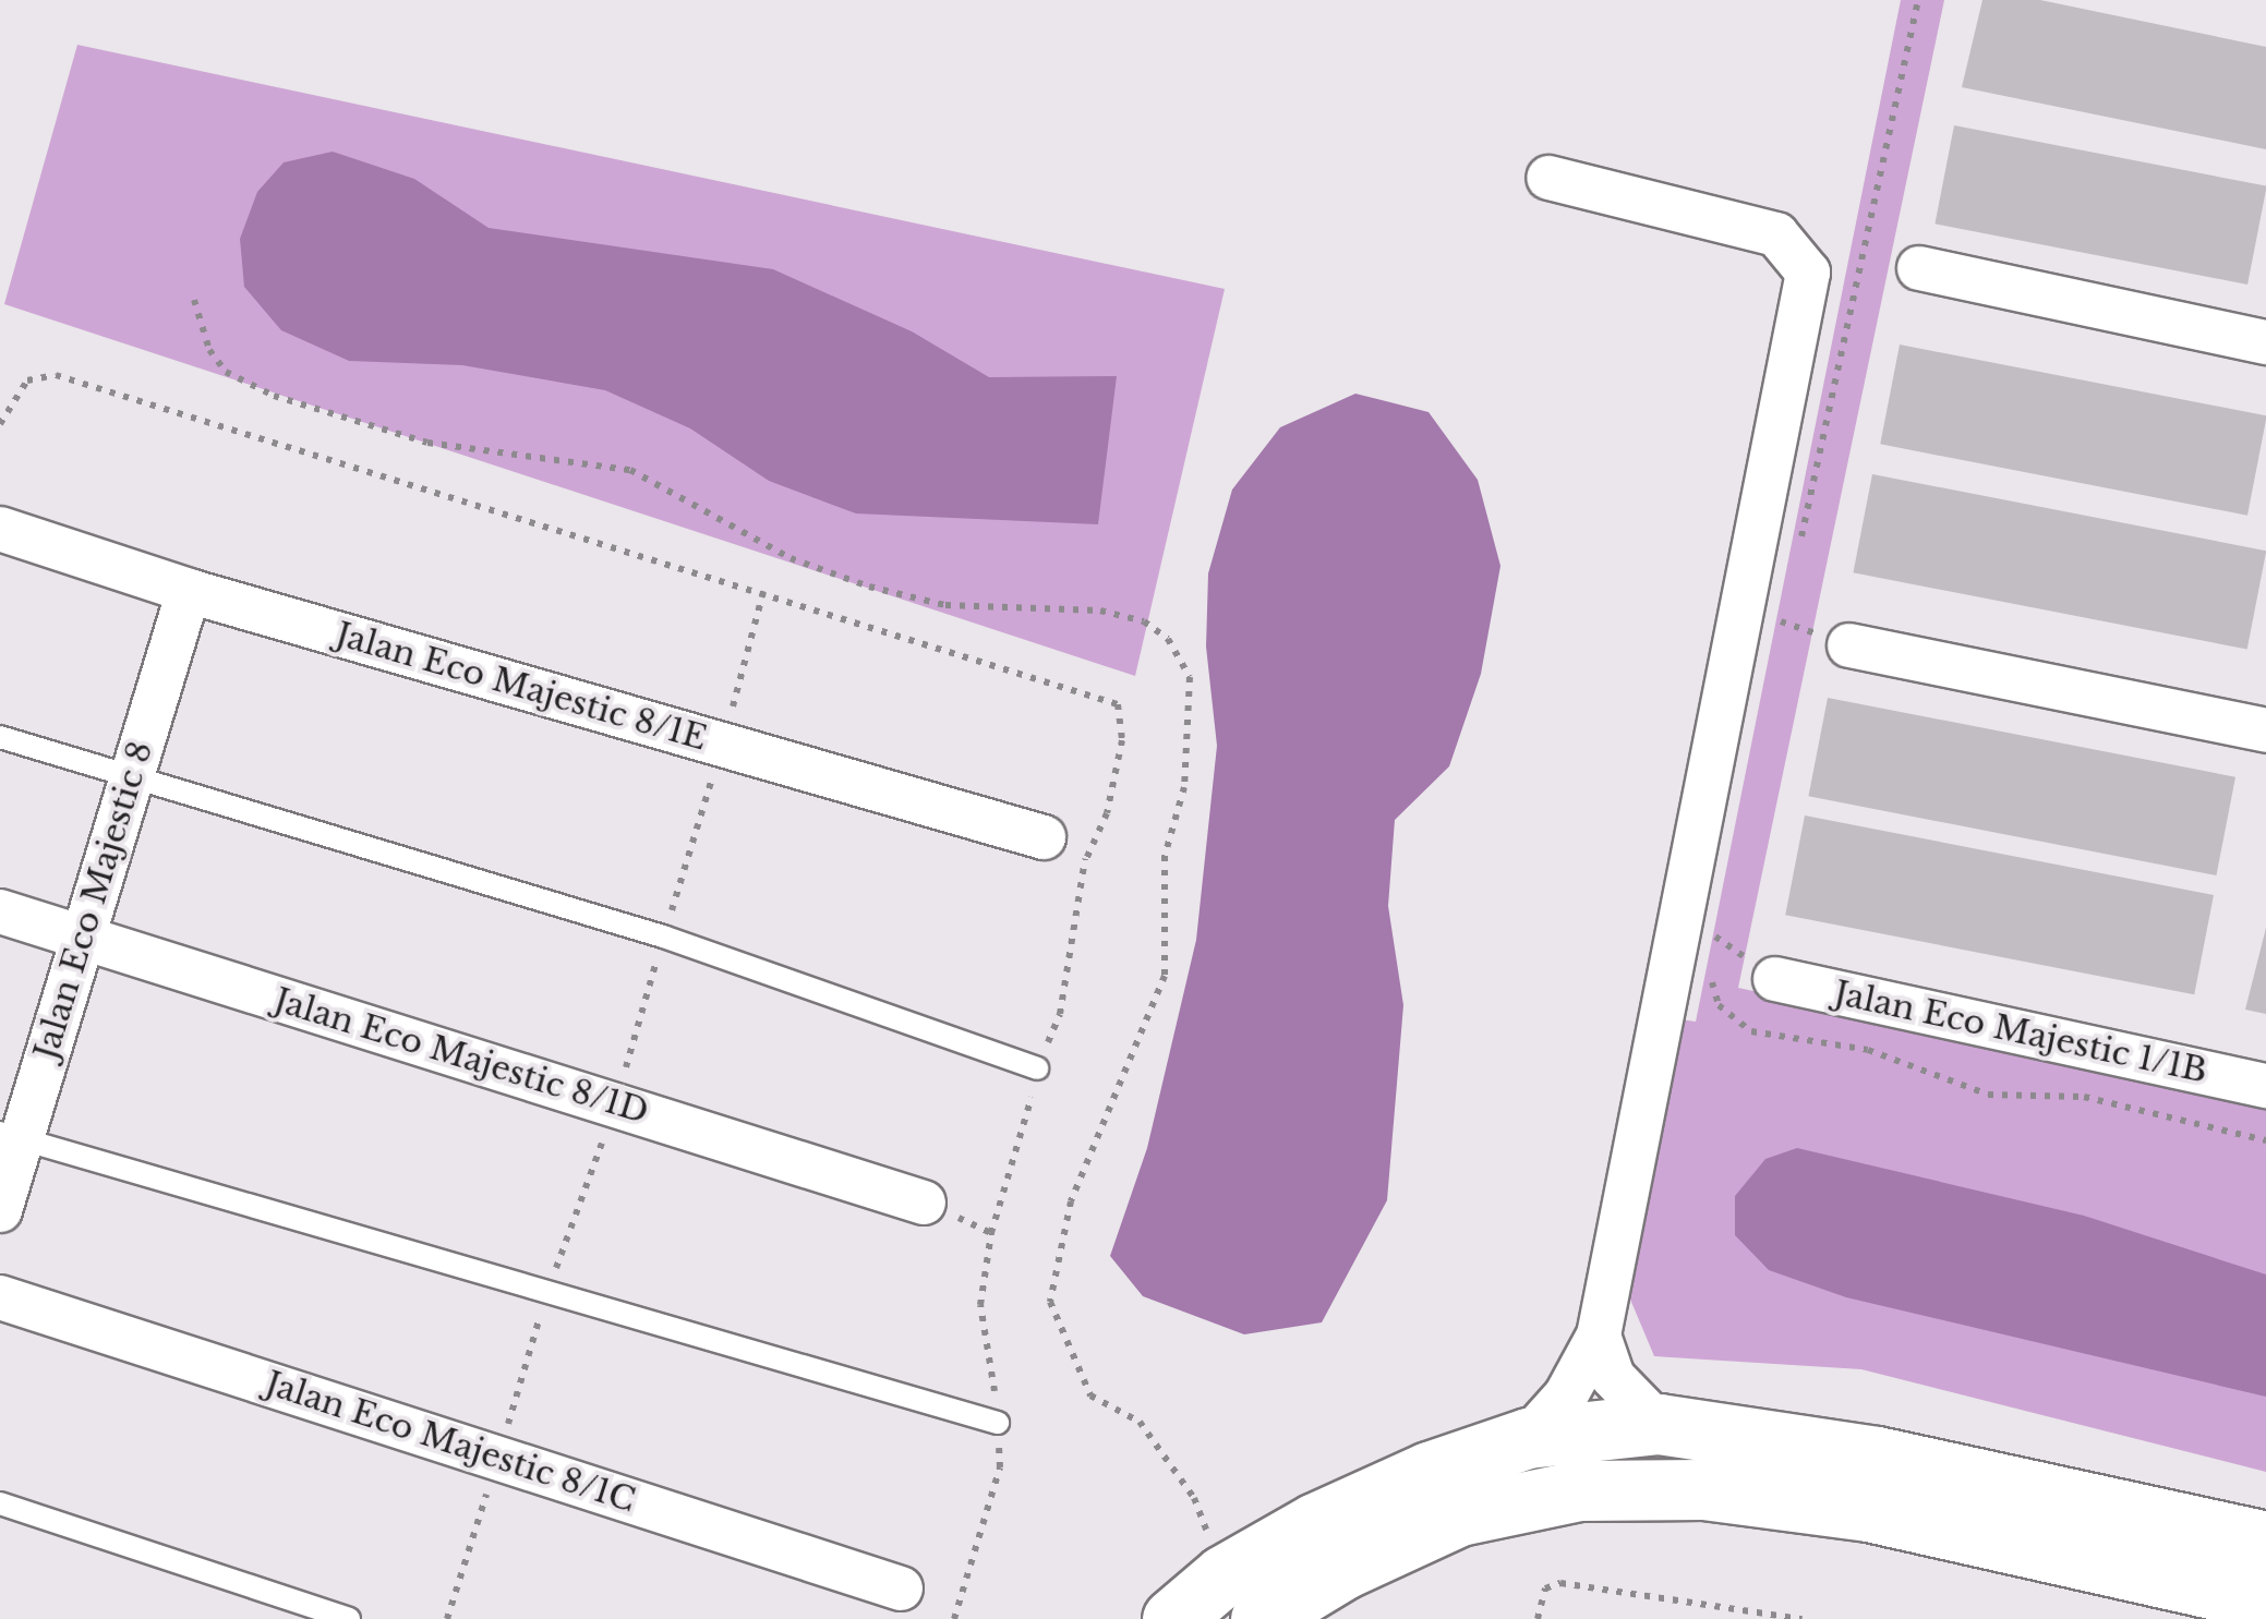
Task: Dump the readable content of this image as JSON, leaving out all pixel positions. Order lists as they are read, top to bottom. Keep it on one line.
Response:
{"streets":{"street":["Jalan Eco Majestic 8/1E","Jalan Eco Majestic 8","Jalan Eco Majestic 1/1B","Jalan Eco Majestic 8/1D","Jalan Eco Majestic 8/1C"]},"crossings":[["Jalan Eco Majestic 8/1E","Jalan Eco Majestic 8"],["Jalan Eco Majestic 8","Jalan Eco Majestic 8/1D"]]}
